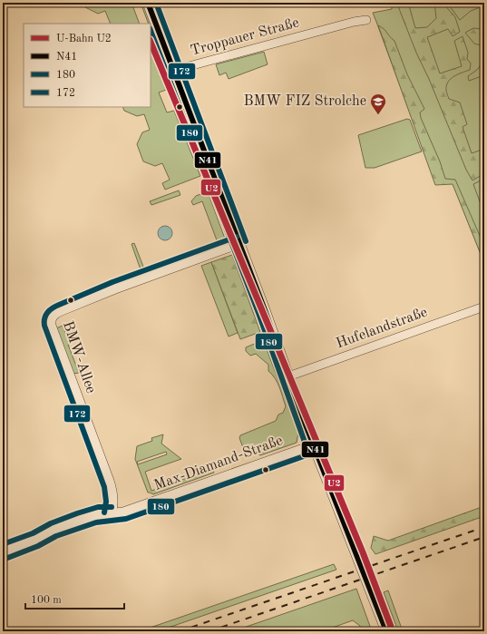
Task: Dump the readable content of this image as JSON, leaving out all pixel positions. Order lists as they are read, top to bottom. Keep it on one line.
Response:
{"streets":{"street":["Troppauer Straße","Hufelandstraße","BMW-Allee","Max-Diamand-Straße"]},"crossings":[["BMW-Allee","Max-Diamand-Straße"]],"places":{"school or university":["BMW FIZ Strolche"]},"lines":["transit line N41","transit line 172","transit line 180","metro line U2"],"legend":["U-Bahn U2","N41","180","172"],"scale_bar":"100 m"}
